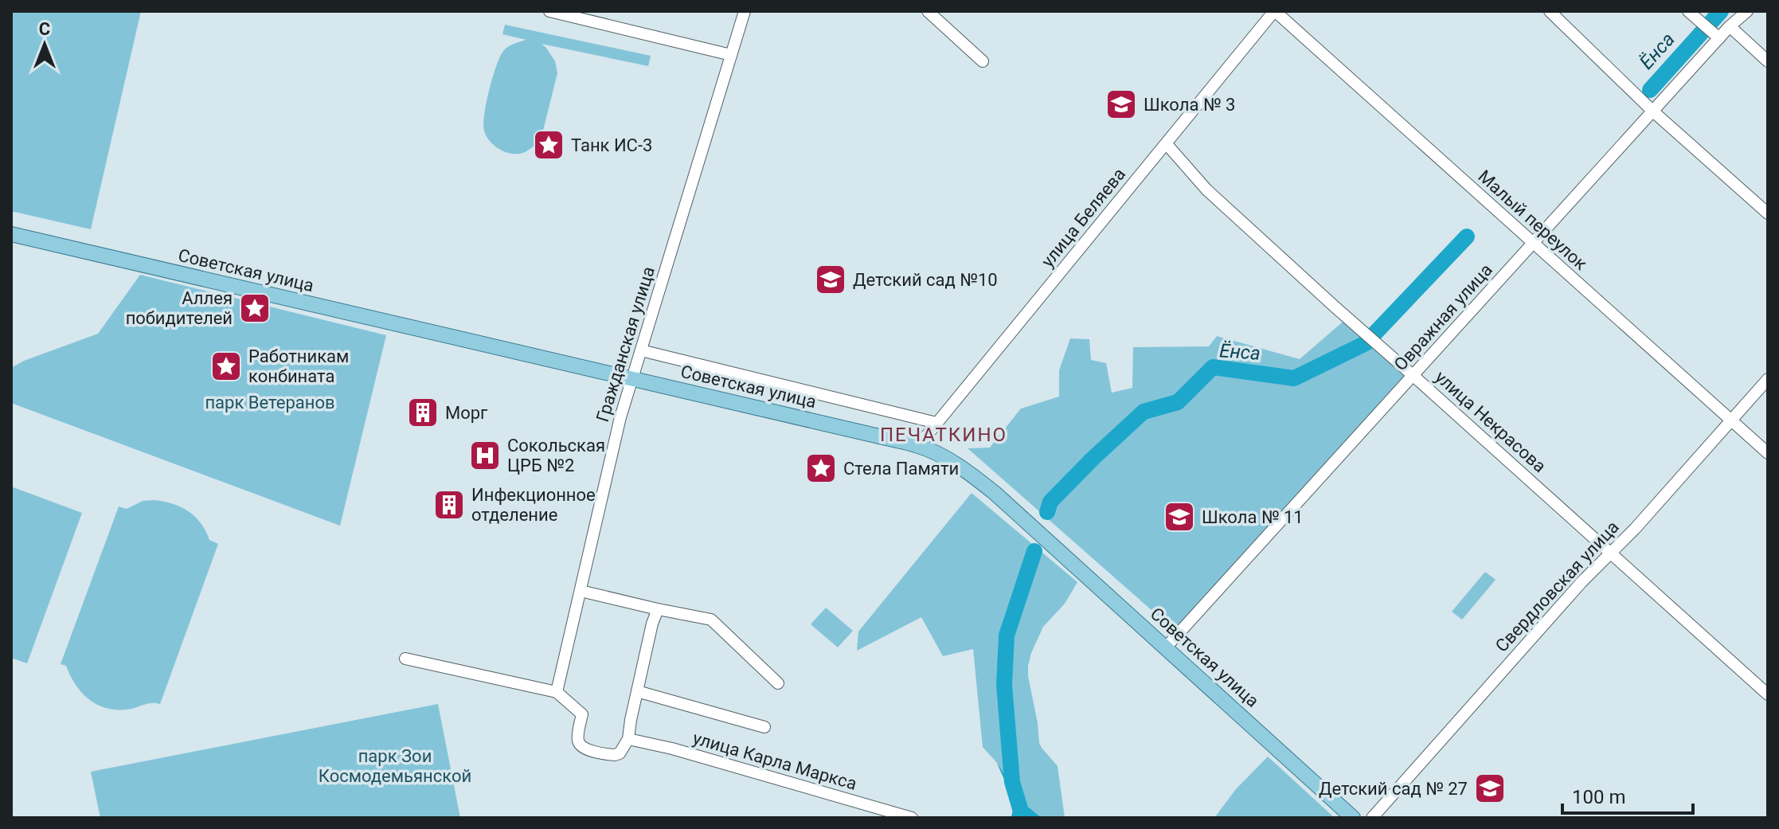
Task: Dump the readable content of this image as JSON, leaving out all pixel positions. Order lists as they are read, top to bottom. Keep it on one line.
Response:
{"streets":{"main road":["Советская улица"],"street":["улица Беляева","Малый переулок","Овражная улица","Гражданская улица","улица Некрасова","Свердловская улица","улица Карла Маркса"]},"crossings":[["улица Беляева","Малый переулок"],["улица Беляева","Советская улица"],["улица Беляева","улица Некрасова"],["Малый переулок","Овражная улица"],["Малый переулок","Свердловская улица"],["Советская улица","Овражная улица"],["Советская улица","Гражданская улица"],["Овражная улица","улица Некрасова"],["улица Некрасова","Свердловская улица"]],"districts":["ПЕЧАТКИНО"],"water":["Ёнса"],"parks":["парк Ветеранов","парк Зои Космодемьянской"],"places":{"school or university":["Школа № 3","Детский сад №10","Школа № 11","Детский сад № 27"],"place":["Танк ИС-3","Аллея побидителей","Работникам конбината","Стела Памяти"],"building":["Морг","Инфекционное отделение"],"hospital":["Сокольская ЦРБ №2"]},"scale_bar":"100 m","north":"top"}
